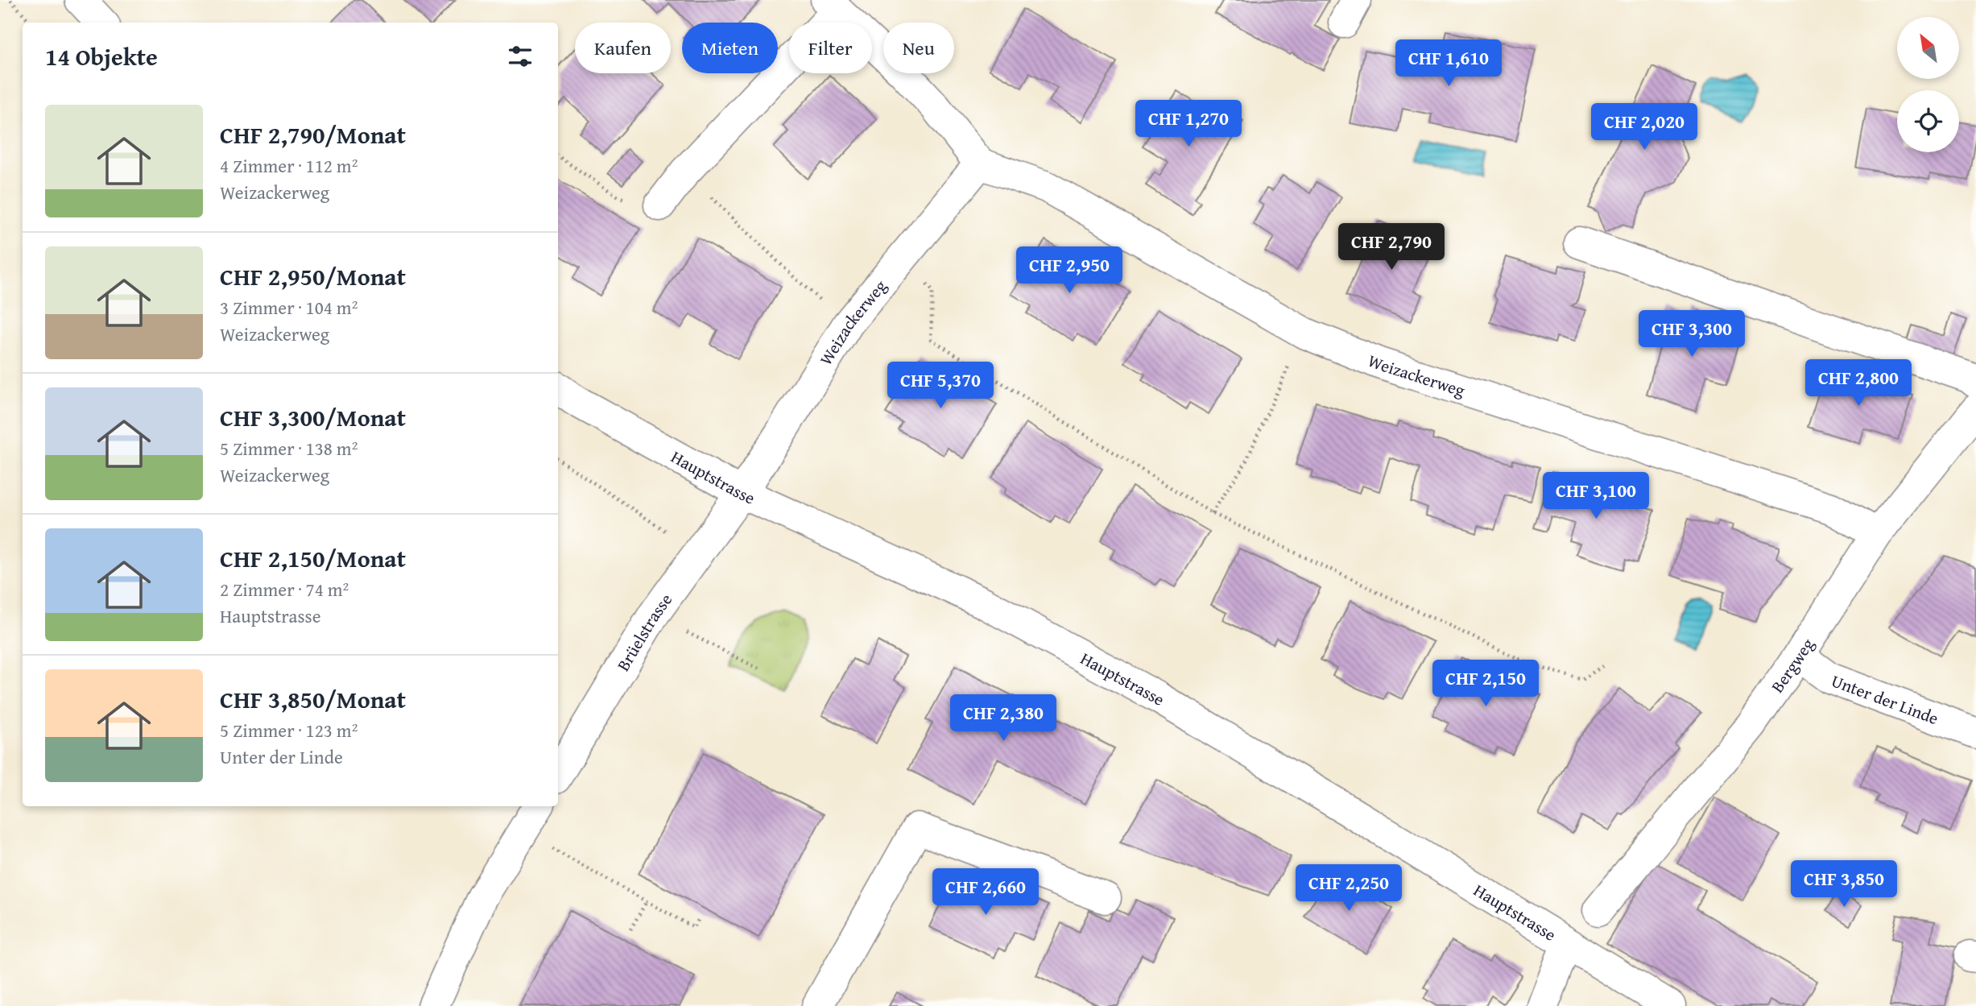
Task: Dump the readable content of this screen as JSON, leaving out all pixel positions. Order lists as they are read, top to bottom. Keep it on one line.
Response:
{"streets":{"street":["Weizackerweg","Hauptstrasse","Brüelstrasse","Bergweg","Unter der Linde"]},"crossings":[["Weizackerweg","Hauptstrasse"],["Weizackerweg","Brüelstrasse"],["Weizackerweg","Bergweg"],["Hauptstrasse","Brüelstrasse"],["Bergweg","Unter der Linde"]],"north":"top left","page":{"chip":["Kaufen","Mieten","Filter","Neu"],"heading":"14 Objekte","price":["CHF 1,610","CHF 1,270","CHF 2,020","CHF 2,790","CHF 2,950","CHF 3,300","CHF 2,800","CHF 5,370","CHF 3,100","CHF 2,150","CHF 2,380","CHF 3,850","CHF 2,250","CHF 2,660"],"list":[{"name":"CHF 2,790/Monat","note":"4 Zimmer · 112 m² · Weizackerweg"},{"name":"CHF 2,950/Monat","note":"3 Zimmer · 104 m² · Weizackerweg"},{"name":"CHF 3,300/Monat","note":"5 Zimmer · 138 m² · Weizackerweg"},{"name":"CHF 2,150/Monat","note":"2 Zimmer · 74 m² · Hauptstrasse"},{"name":"CHF 3,850/Monat","note":"5 Zimmer · 123 m² · Unter der Linde"}]}}
